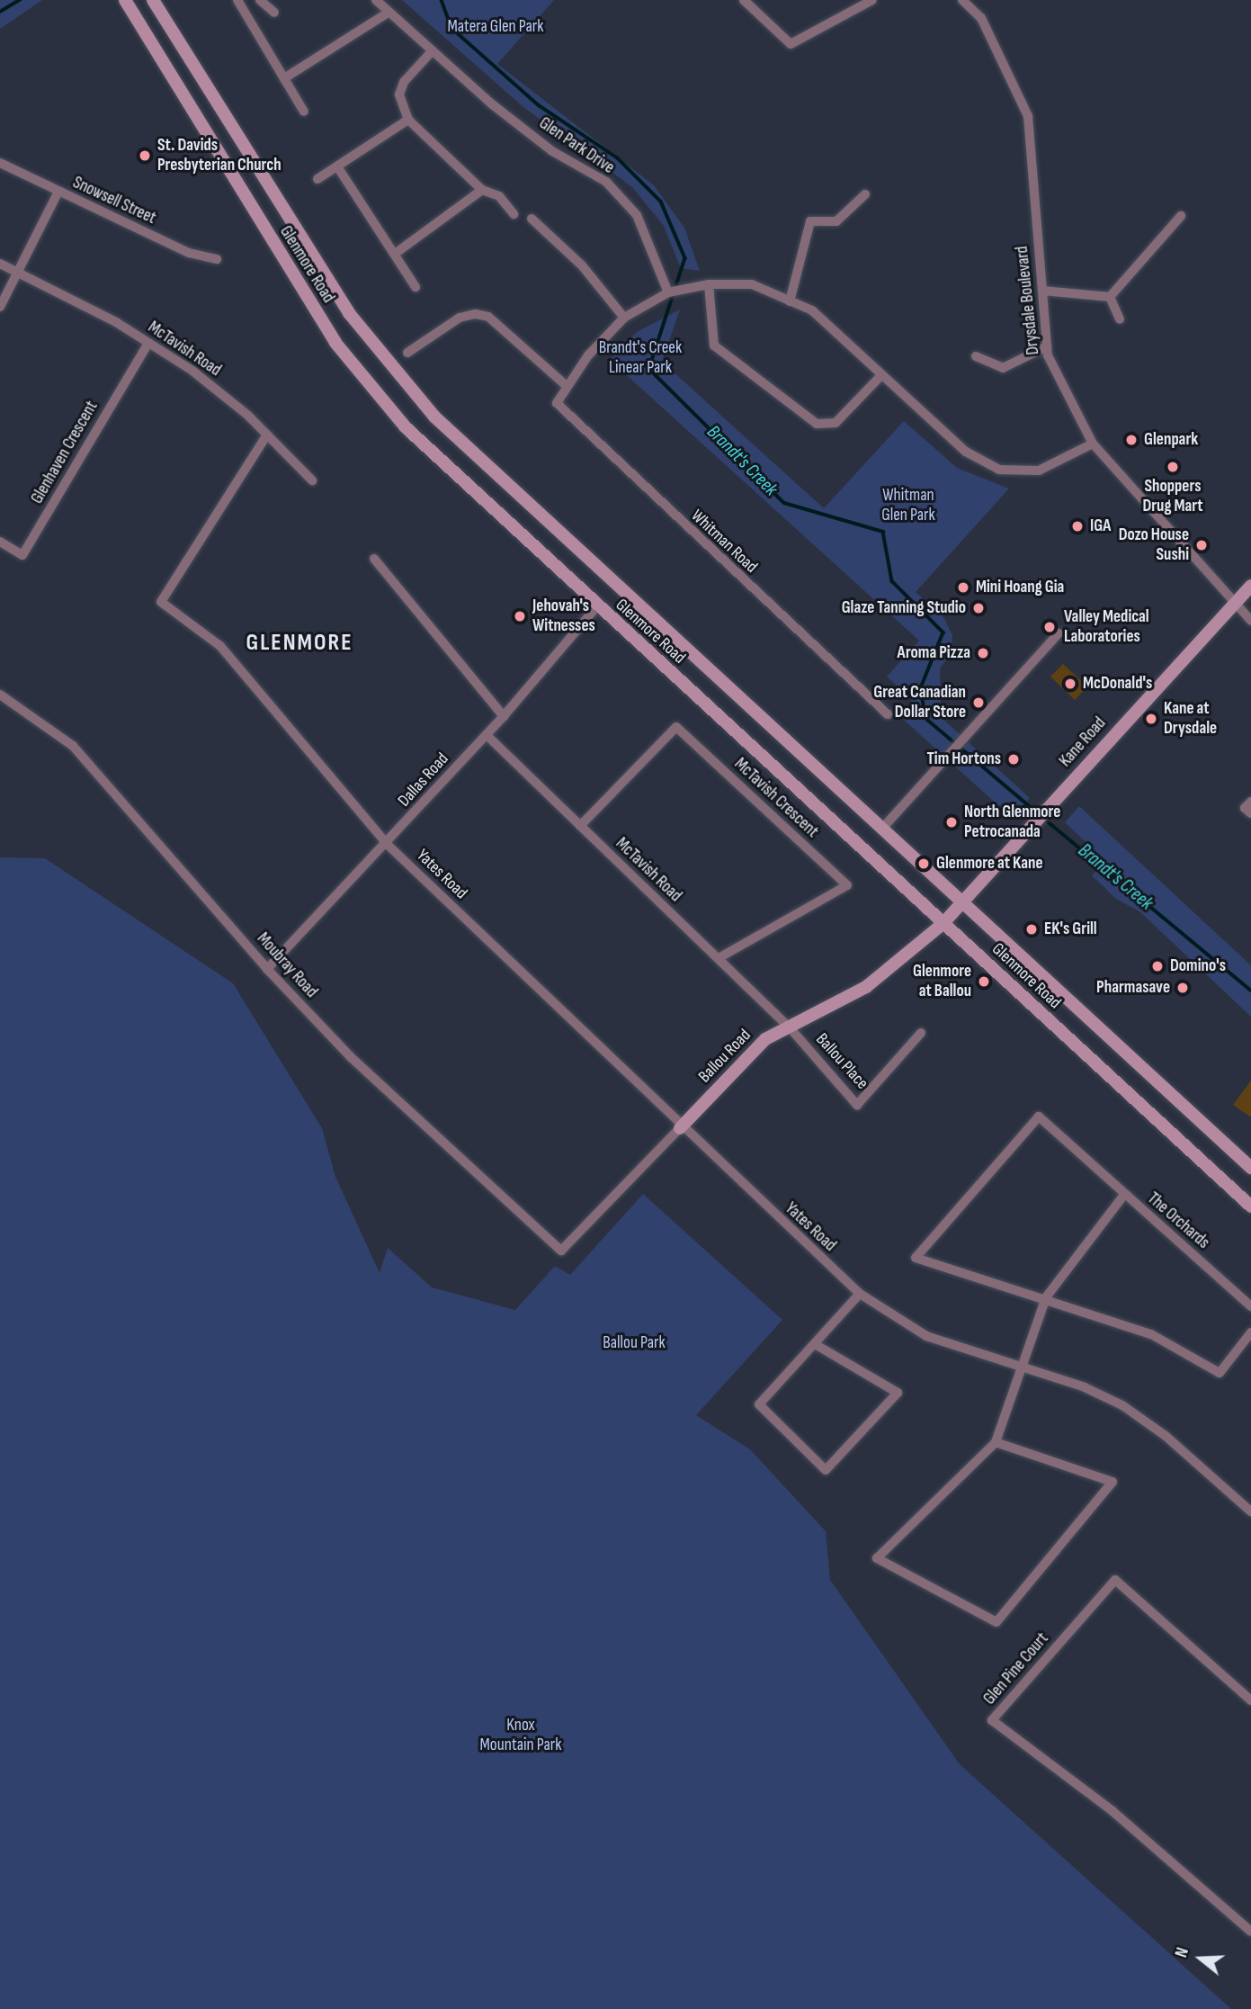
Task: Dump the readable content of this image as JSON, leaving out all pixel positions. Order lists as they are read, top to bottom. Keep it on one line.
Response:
{"streets":{"main road":["Glenmore Road","Kane Road","Ballou Road"],"street":["Glen Park Drive","Snowsell Street","Drysdale Boulevard","McTavish Road","Glenhaven Crescent","Whitman Road","Dallas Road","McTavish Crescent","Yates Road","Moubray Road","Ballou Place","The Orchards","Glen Pine Court"]},"crossings":[["Glenmore Road","Kane Road"],["Glenmore Road","Dallas Road"],["Glenmore Road","Ballou Road"],["Drysdale Boulevard","Kane Road"],["McTavish Road","Glenhaven Crescent"],["McTavish Road","Dallas Road"],["McTavish Road","McTavish Crescent"],["McTavish Road","Yates Road"],["McTavish Road","Ballou Road"],["McTavish Road","Ballou Place"],["Kane Road","Ballou Road"],["Dallas Road","Yates Road"],["Dallas Road","Moubray Road"],["Yates Road","Ballou Road"],["Yates Road","The Orchards"],["Moubray Road","Ballou Road"],["Ballou Road","Ballou Place"]],"districts":["GLENMORE"],"water":["Brandt's Creek"],"parks":["Matera Glen Park","Brandt's Creek Linear Park","Whitman Glen Park","Ballou Park","Knox Mountain Park"],"places":["St. Davids Presbyterian Church","Glenpark","Shoppers Drug Mart","IGA","Dozo House Sushi","Mini Hoang Gia","Glaze Tanning Studio","Jehovah's Witnesses","Valley Medical Laboratories","Aroma Pizza","McDonald's","Great Canadian Dollar Store","Kane at Drysdale","Tim Hortons","North Glenmore Petrocanada","Glenmore at Kane","EK's Grill","Domino's","Glenmore at Ballou","Pharmasave"],"north":"left"}
